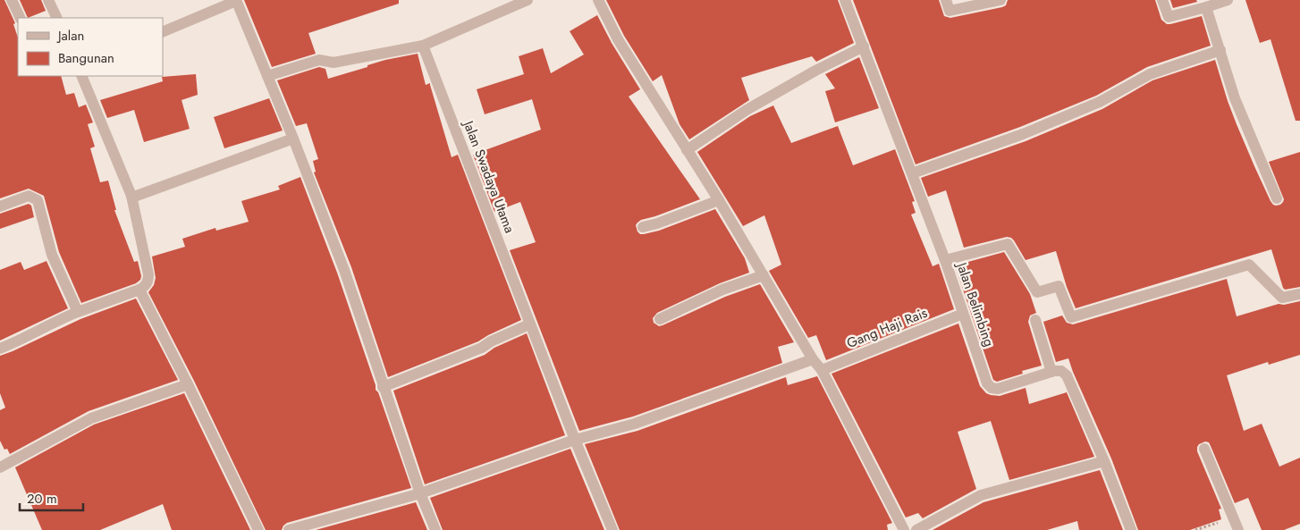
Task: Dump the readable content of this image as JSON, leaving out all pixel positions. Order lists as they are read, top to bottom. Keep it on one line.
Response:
{"streets":{"street":["Jalan Swadaya Utama","Jalan Belimbing","Gang Haji Rais"]},"crossings":[["Jalan Belimbing","Gang Haji Rais"]],"legend":["Jalan","Bangunan"],"scale_bar":"20 m"}
